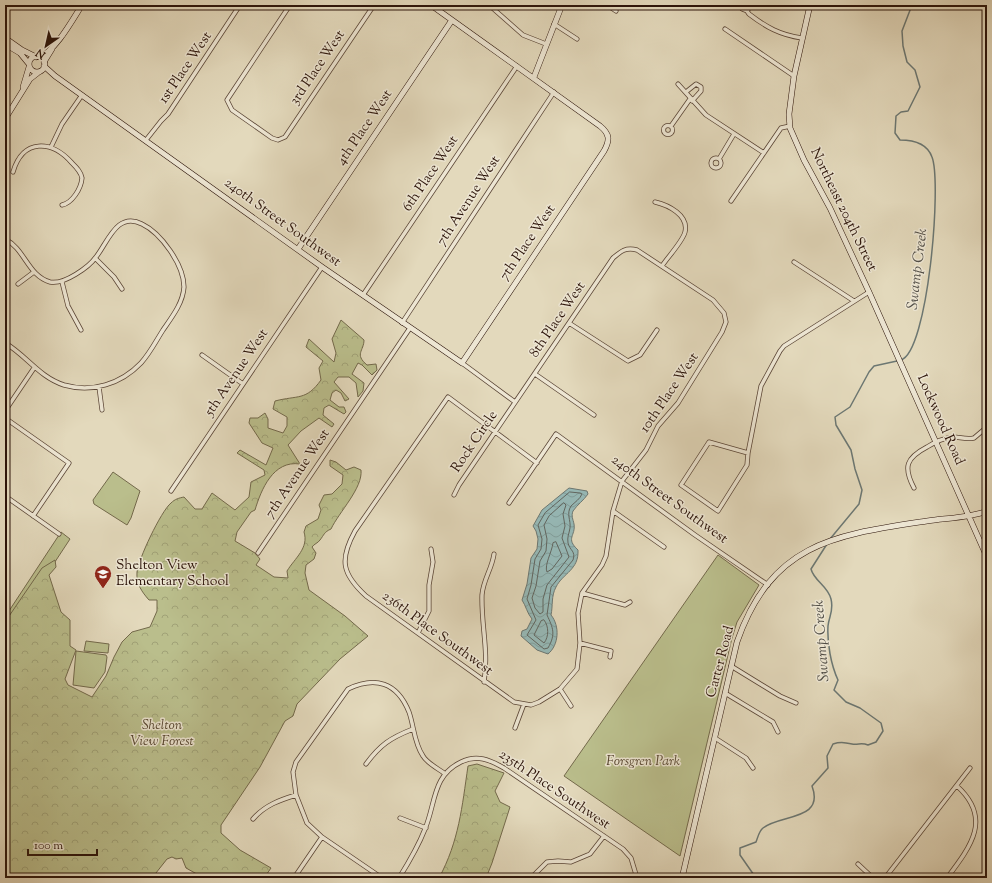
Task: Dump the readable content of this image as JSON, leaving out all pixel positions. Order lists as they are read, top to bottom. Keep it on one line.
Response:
{"streets":{"street":["1st Place West","3rd Place West","4th Place West","6th Place West","7th Avenue West","Northeast 204th Street","240th Street Southwest","7th Place West","8th Place West","5th Avenue West","10th Place West","Lockwood Road","Rock Circle","236th Place Southwest","Carter Road","235th Place Southwest"]},"crossings":[["1st Place West","240th Street Southwest"],["4th Place West","240th Street Southwest"],["6th Place West","240th Street Southwest"],["7th Avenue West","240th Street Southwest"],["7th Avenue West","7th Place West"],["Northeast 204th Street","Lockwood Road"],["240th Street Southwest","7th Place West"],["240th Street Southwest","8th Place West"],["240th Street Southwest","5th Avenue West"],["240th Street Southwest","10th Place West"],["240th Street Southwest","Rock Circle"],["240th Street Southwest","Carter Road"],["8th Place West","10th Place West"],["8th Place West","Rock Circle"],["Lockwood Road","Carter Road"],["Rock Circle","236th Place Southwest"]],"water":["Swamp Creek"],"parks":["Shelton View Forest","Forsgren Park"],"places":{"school or university":["Shelton View Elementary School"]},"scale_bar":"100 m","north":"bottom left"}
